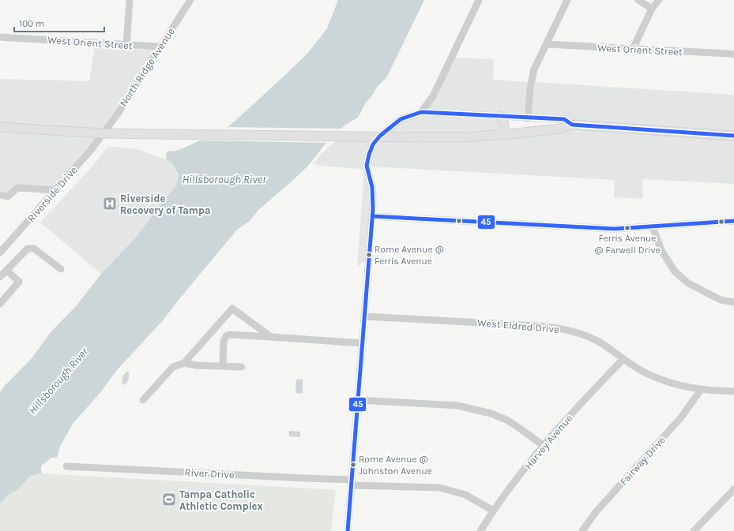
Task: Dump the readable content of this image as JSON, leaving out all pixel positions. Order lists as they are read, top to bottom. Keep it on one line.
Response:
{"streets":{"street":["West Orient Street","North Ridge Avenue","Riverside Drive","West Eldred Drive","Harvey Avenue","Fairway Drive","River Drive"]},"crossings":[["West Orient Street","North Ridge Avenue"],["North Ridge Avenue","Riverside Drive"],["West Eldred Drive","Harvey Avenue"],["West Eldred Drive","Fairway Drive"],["Harvey Avenue","River Drive"]],"water":["Hillsborough River"],"places":{"hospital":["Riverside Recovery of Tampa"],"other":["Ferris Avenue @ Farwell Drive","Rome Avenue @ Ferris Avenue","Rome Avenue @ Johnston Avenue"],"sports":["Tampa Catholic Athletic Complex"]},"lines":["transit line 45"],"scale_bar":"100 m"}
